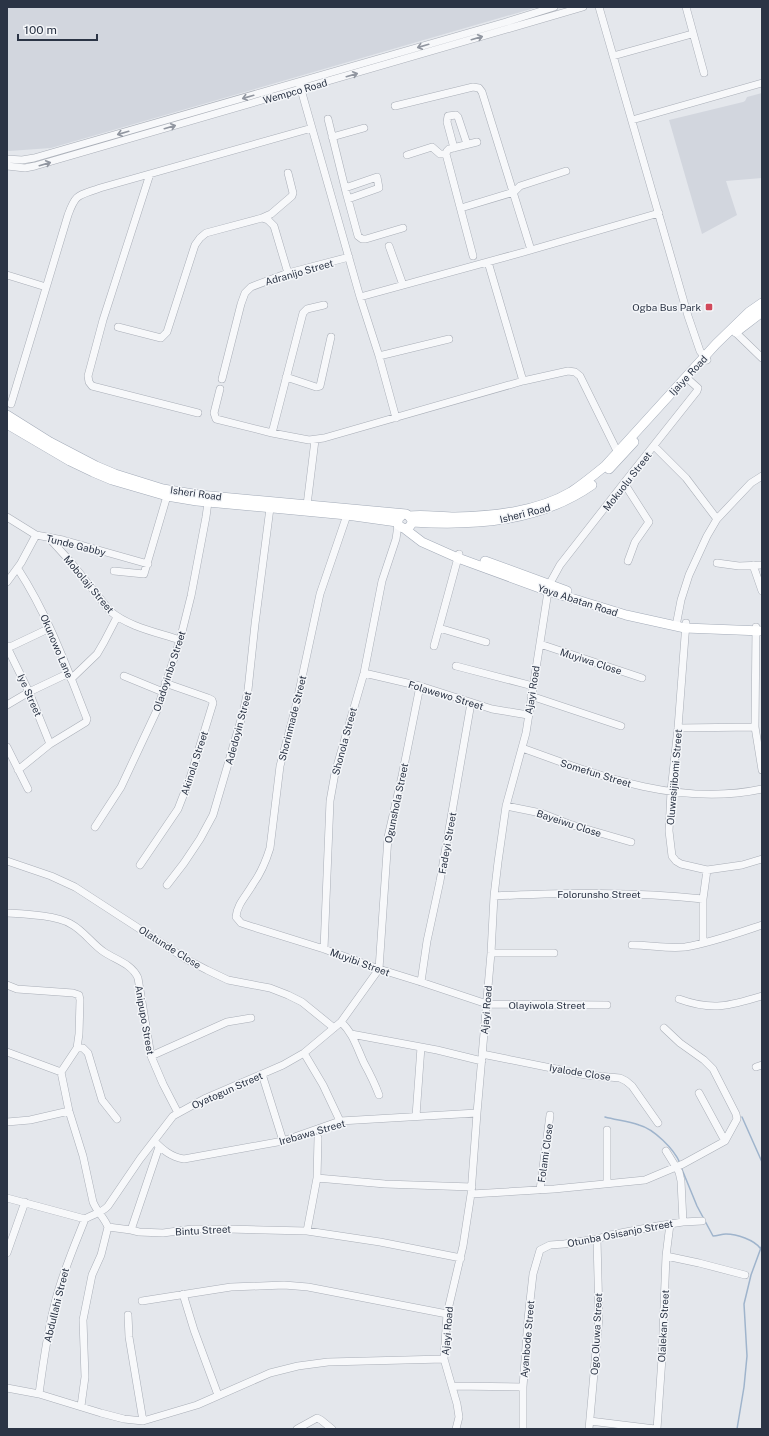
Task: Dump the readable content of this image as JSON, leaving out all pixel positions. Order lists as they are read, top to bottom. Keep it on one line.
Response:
{"streets":{"main road":["Ijaiye Road","Isheri Road","Yaya Abatan Road"],"street":["Wempco Road","Adranijo Street","Mokuolu Street","Tunde Gabby","Mobolaji Street","Okunowo Lane","Muyiwa Close","Oladoyinbo Street","Ajayi Road","Iye Street","Folawewo Street","Shorinmade Street","Adedoyin Street","Shonola Street","Akinola Street","Somefun Street","Oluwasijibomi Street","Ogunshola Street","Bayeiwu Close","Fadeyi Street","Folorunsho Street","Olatunde Close","Muyibi Street","Olayiwola Street","Anipupo Street","Iyalode Close","Oyatogun Street","Irebawa Street","Folami Close","Bintu Street","Otunba Osisanjo Street","Abdullahi Street","Olalekan Street","Ogo Oluwa Street","Ayanbode Street"]},"crossings":[["Ijaiye Road","Mokuolu Street"],["Ijaiye Road","Isheri Road"],["Mokuolu Street","Yaya Abatan Road"],["Mokuolu Street","Ajayi Road"],["Isheri Road","Yaya Abatan Road"],["Isheri Road","Oladoyinbo Street"],["Isheri Road","Shorinmade Street"],["Isheri Road","Adedoyin Street"],["Isheri Road","Shonola Street"],["Tunde Gabby","Mobolaji Street"],["Mobolaji Street","Oladoyinbo Street"],["Yaya Abatan Road","Ajayi Road"],["Yaya Abatan Road","Shonola Street"],["Yaya Abatan Road","Oluwasijibomi Street"],["Okunowo Lane","Iye Street"],["Muyiwa Close","Ajayi Road"],["Oladoyinbo Street","Akinola Street"],["Ajayi Road","Folawewo Street"],["Ajayi Road","Somefun Street"],["Ajayi Road","Bayeiwu Close"],["Ajayi Road","Folorunsho Street"],["Ajayi Road","Muyibi Street"],["Ajayi Road","Olayiwola Street"],["Ajayi Road","Iyalode Close"],["Ajayi Road","Irebawa Street"],["Ajayi Road","Bintu Street"],["Folawewo Street","Shonola Street"],["Folawewo Street","Ogunshola Street"],["Folawewo Street","Fadeyi Street"],["Shorinmade Street","Muyibi Street"],["Shonola Street","Muyibi Street"],["Somefun Street","Oluwasijibomi Street"],["Ogunshola Street","Muyibi Street"],["Ogunshola Street","Oyatogun Street"],["Fadeyi Street","Muyibi Street"],["Olatunde Close","Oyatogun Street"],["Muyibi Street","Olayiwola Street"],["Muyibi Street","Oyatogun Street"],["Anipupo Street","Oyatogun Street"],["Oyatogun Street","Irebawa Street"],["Oyatogun Street","Abdullahi Street"],["Otunba Osisanjo Street","Olalekan Street"],["Otunba Osisanjo Street","Ogo Oluwa Street"],["Otunba Osisanjo Street","Ayanbode Street"]],"places":{"transit":["Ogba Bus Park"]},"scale_bar":"100 m"}
